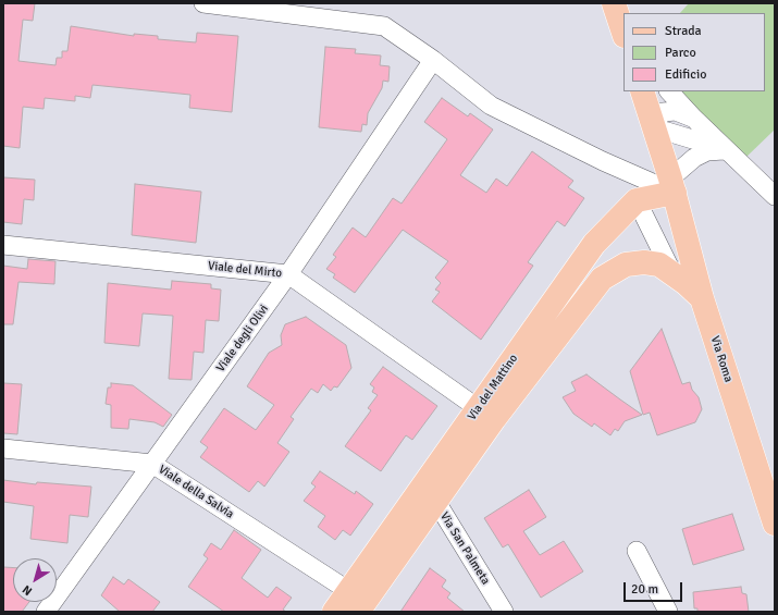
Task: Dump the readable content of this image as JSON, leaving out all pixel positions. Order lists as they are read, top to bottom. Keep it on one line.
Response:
{"streets":{"main road":["Via Roma","Via del Mattino"],"street":["Viale del Mirto","Viale degli Olivi","Viale della Salvia","Via San Palmeta"]},"crossings":[["Viale del Mirto","Viale degli Olivi"],["Viale del Mirto","Via del Mattino"],["Viale degli Olivi","Viale della Salvia"],["Via Roma","Via del Mattino"],["Via del Mattino","Viale della Salvia"],["Via del Mattino","Via San Palmeta"]],"legend":["Strada","Parco","Edificio"],"scale_bar":"20 m","north":"bottom left"}
